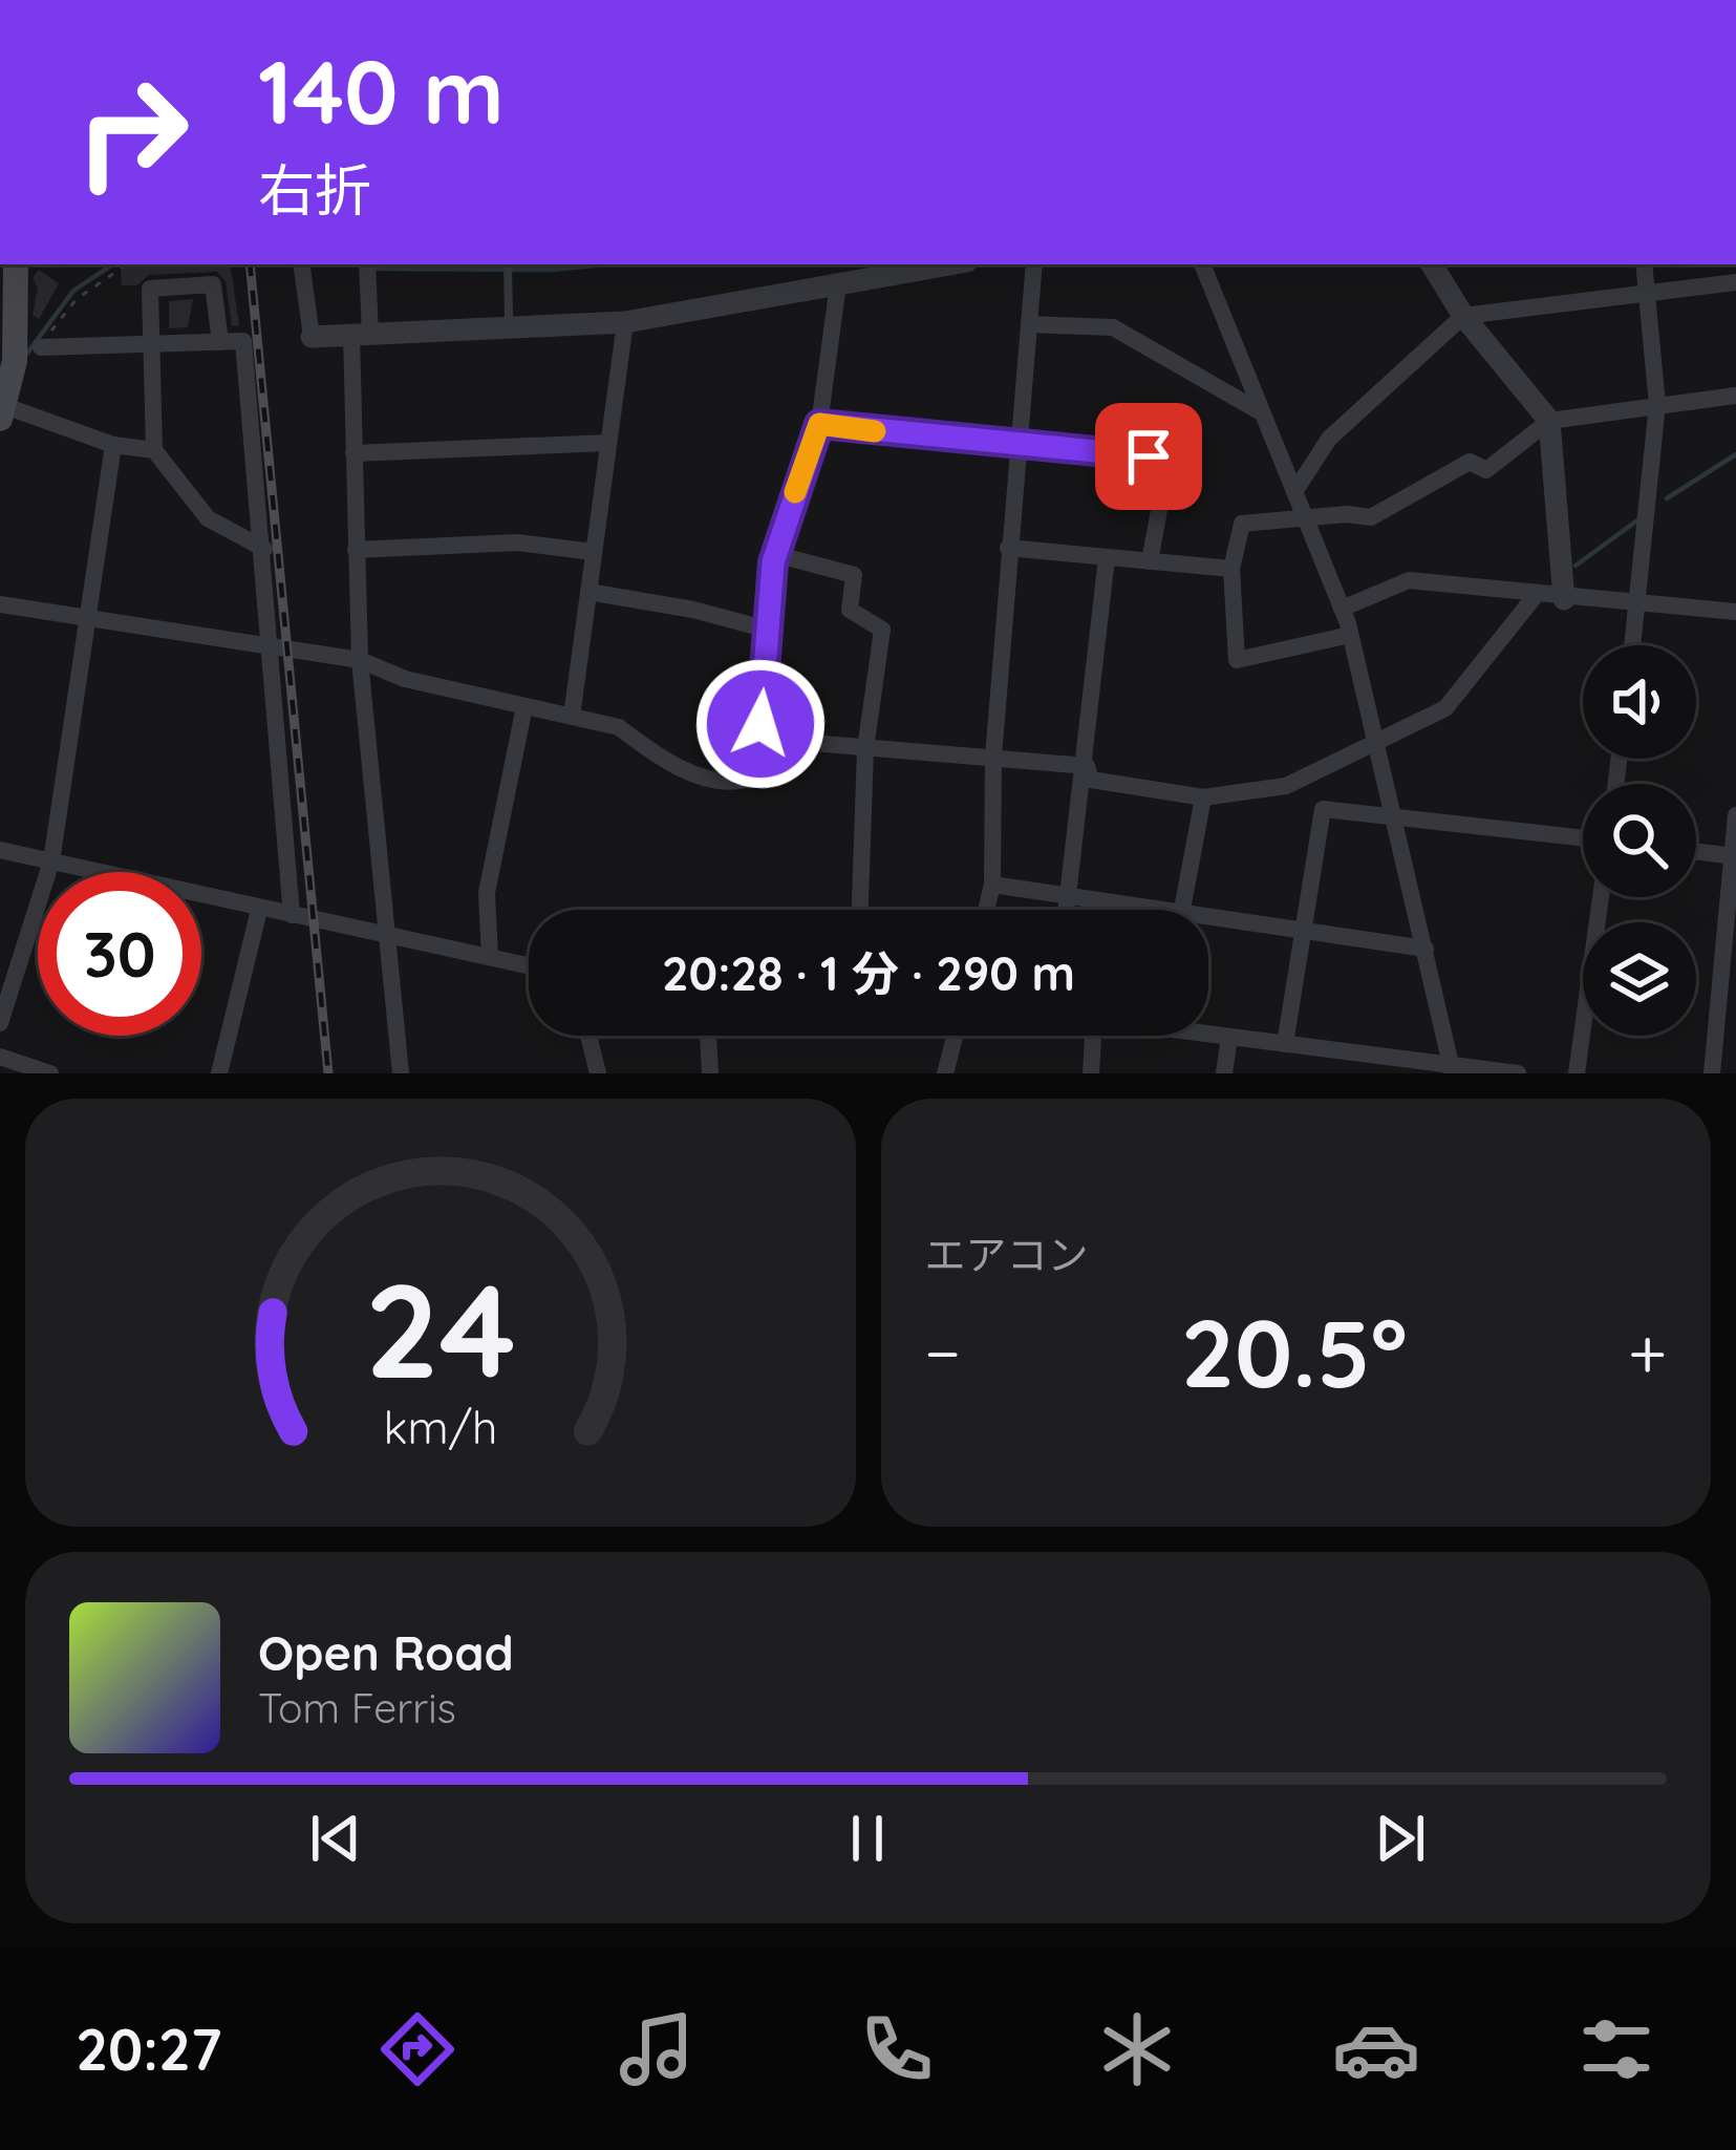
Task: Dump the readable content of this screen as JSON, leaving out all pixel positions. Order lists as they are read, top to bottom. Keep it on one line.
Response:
{"page":{"turn":["140 m","右折"],"limit":"30","trip":"20:28 · 1 分 · 290 m","tile":"エアコン","heat":["−","20.5°","+"],"song":["Open Road","Tom Ferris"],"tabs":"20:27","gauge":["24","km/h"]}}
